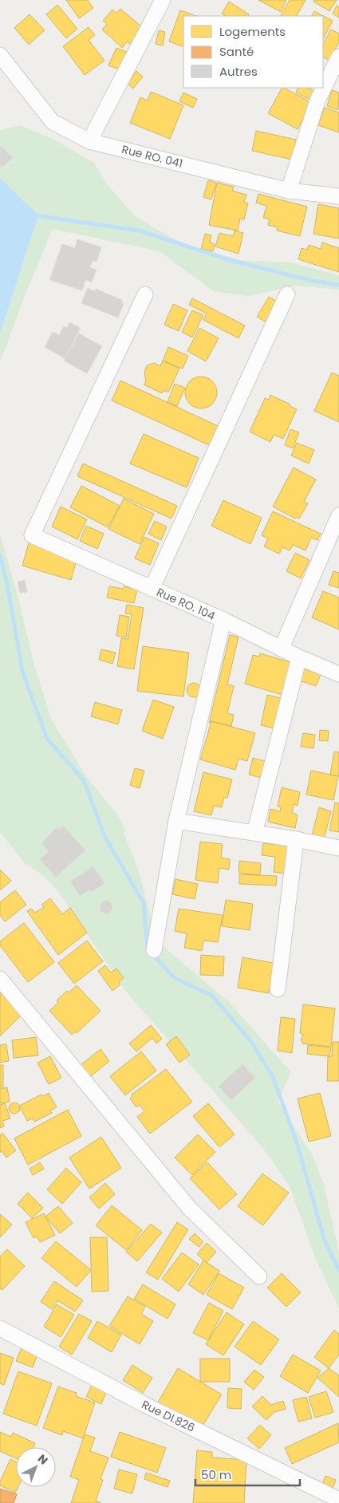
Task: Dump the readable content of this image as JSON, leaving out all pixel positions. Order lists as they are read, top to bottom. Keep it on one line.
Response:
{"streets":{"street":["Rue RO. 041","Rue RO. 104","Rue DI.826"]},"legend":["Logements","Santé","Autres"],"scale_bar":"50 m","north":"top right"}
